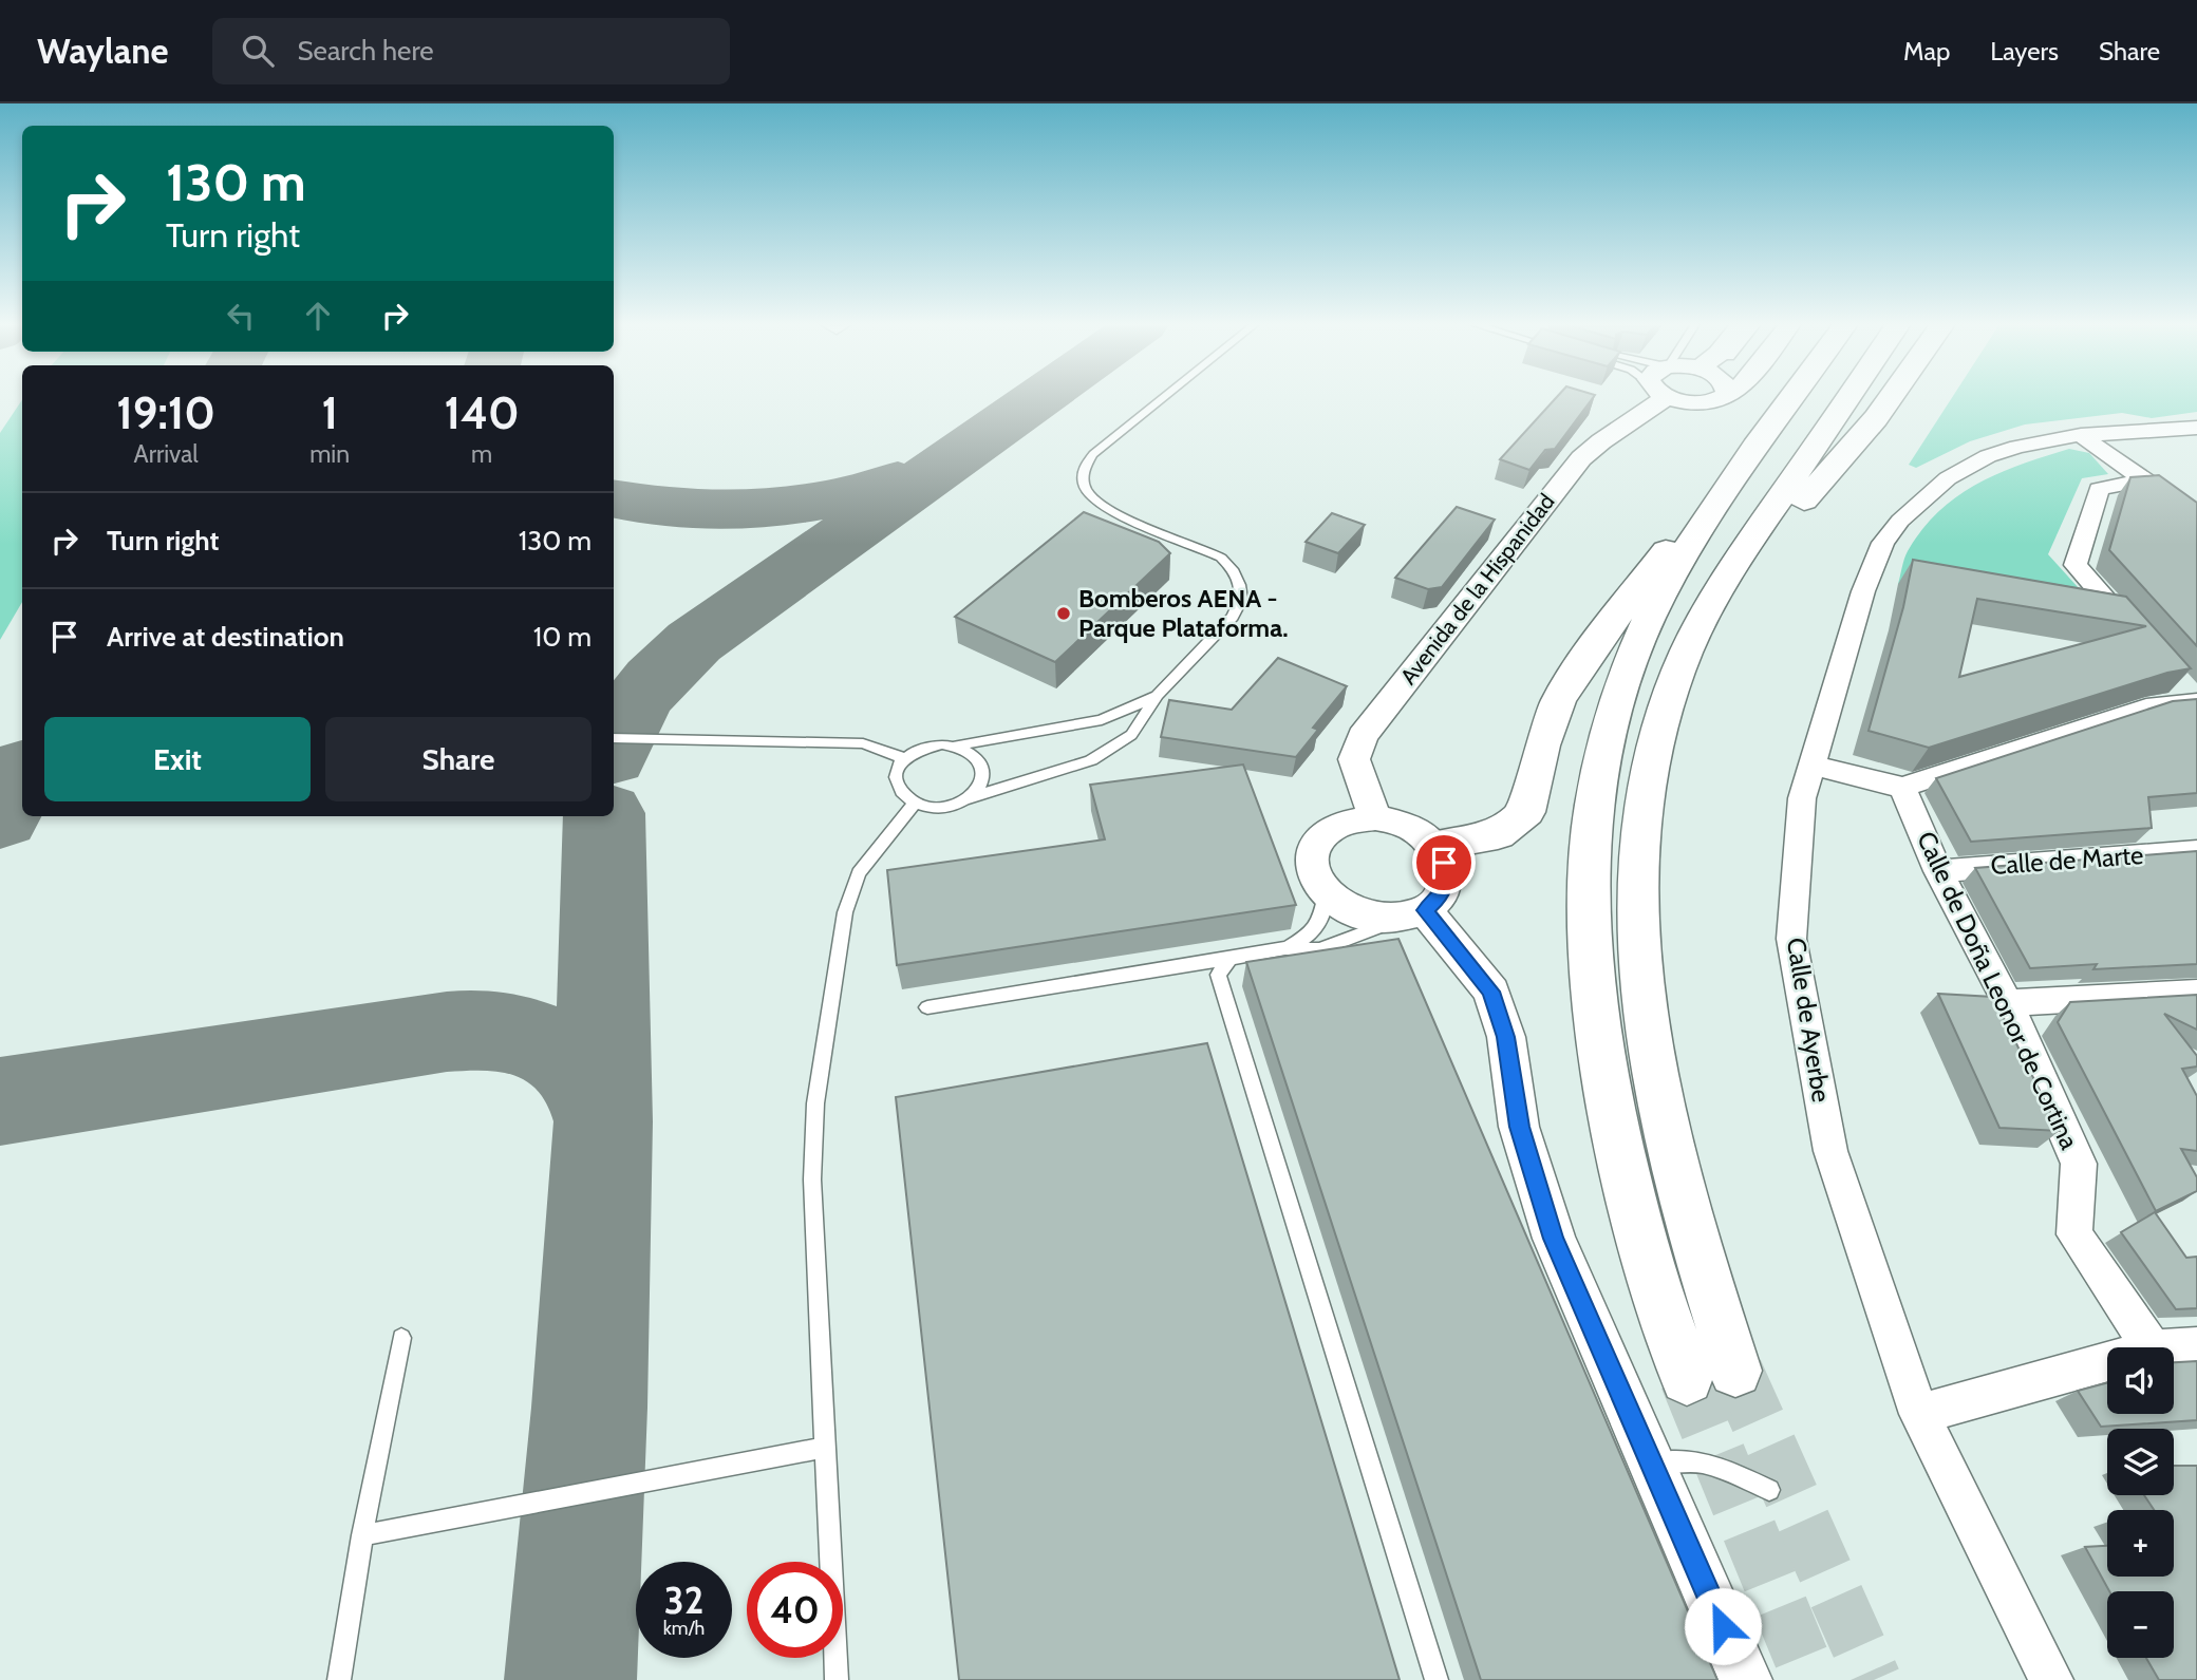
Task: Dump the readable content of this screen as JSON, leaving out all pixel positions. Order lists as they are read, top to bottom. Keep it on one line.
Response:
{"streets":{"street":["Avenida de la Hispanidad","Calle de Marte","Calle de Doña Leonor de Cortina","Calle de Ayerbe"]},"crossings":[["Calle de Marte","Calle de Doña Leonor de Cortina"]],"places":["Bomberos AENA - Parque Plataforma."],"page":{"header":"Waylane","search":"Search here","nav":["Map","Layers","Share"],"turn":["130 m","Turn right"],"eta":["19:10","Arrival","1","min","140","m"],"list":[{"name":"Turn right","value":"130 m"},{"name":"Arrive at destination","value":"10 m"}],"buttons":["Exit","Share"],"map_buttons":["+","−"],"speed":"32 km/h","limit":"40"}}
